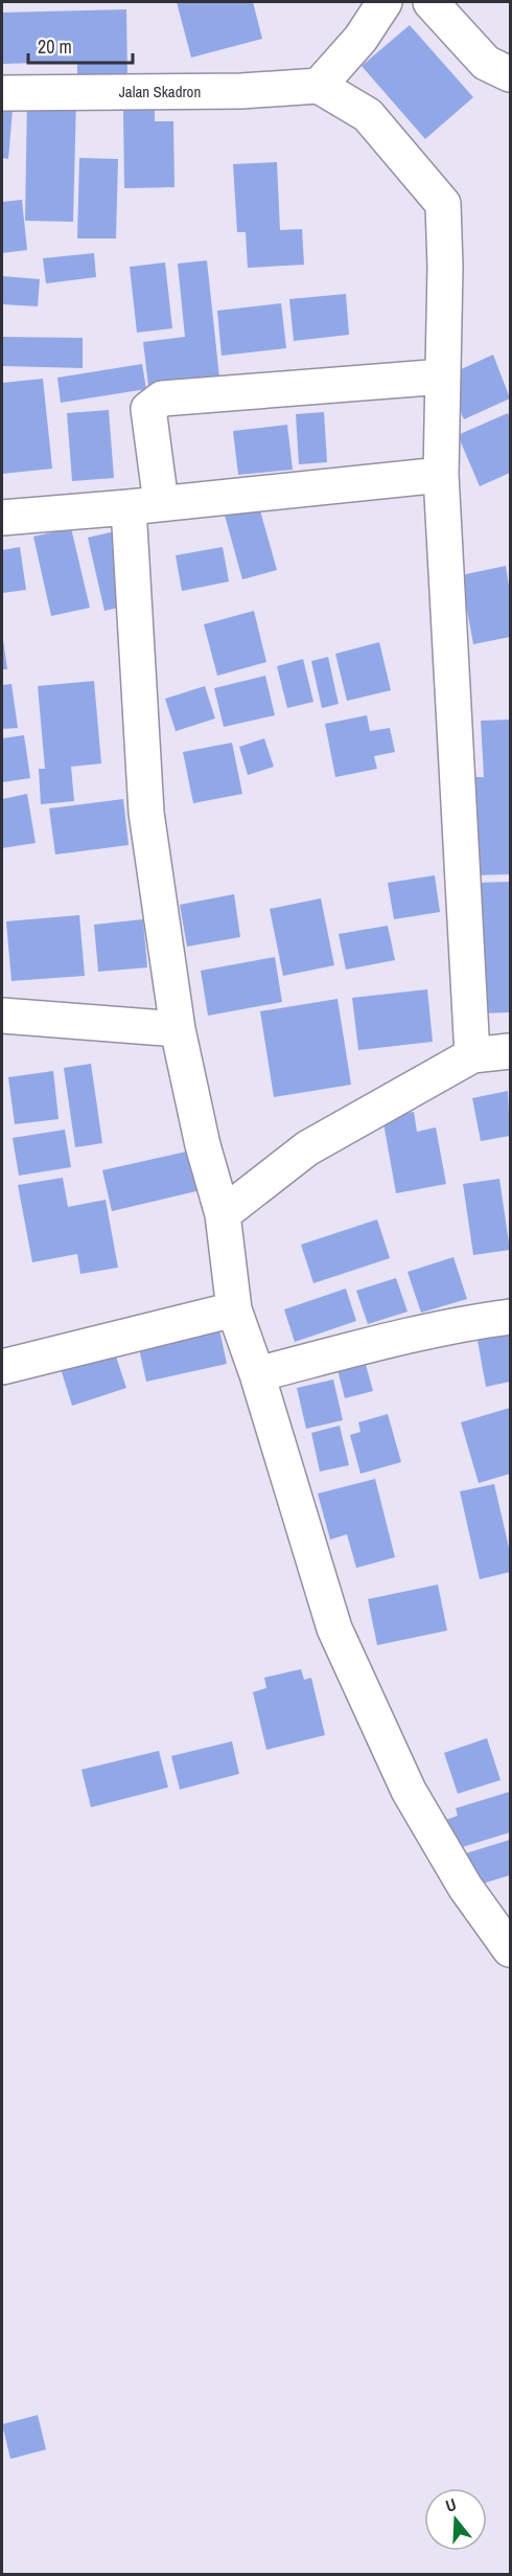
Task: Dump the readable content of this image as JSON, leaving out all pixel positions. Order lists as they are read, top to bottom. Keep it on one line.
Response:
{"streets":{"street":["Jalan Skadron"]},"scale_bar":"20 m","north":"top"}
